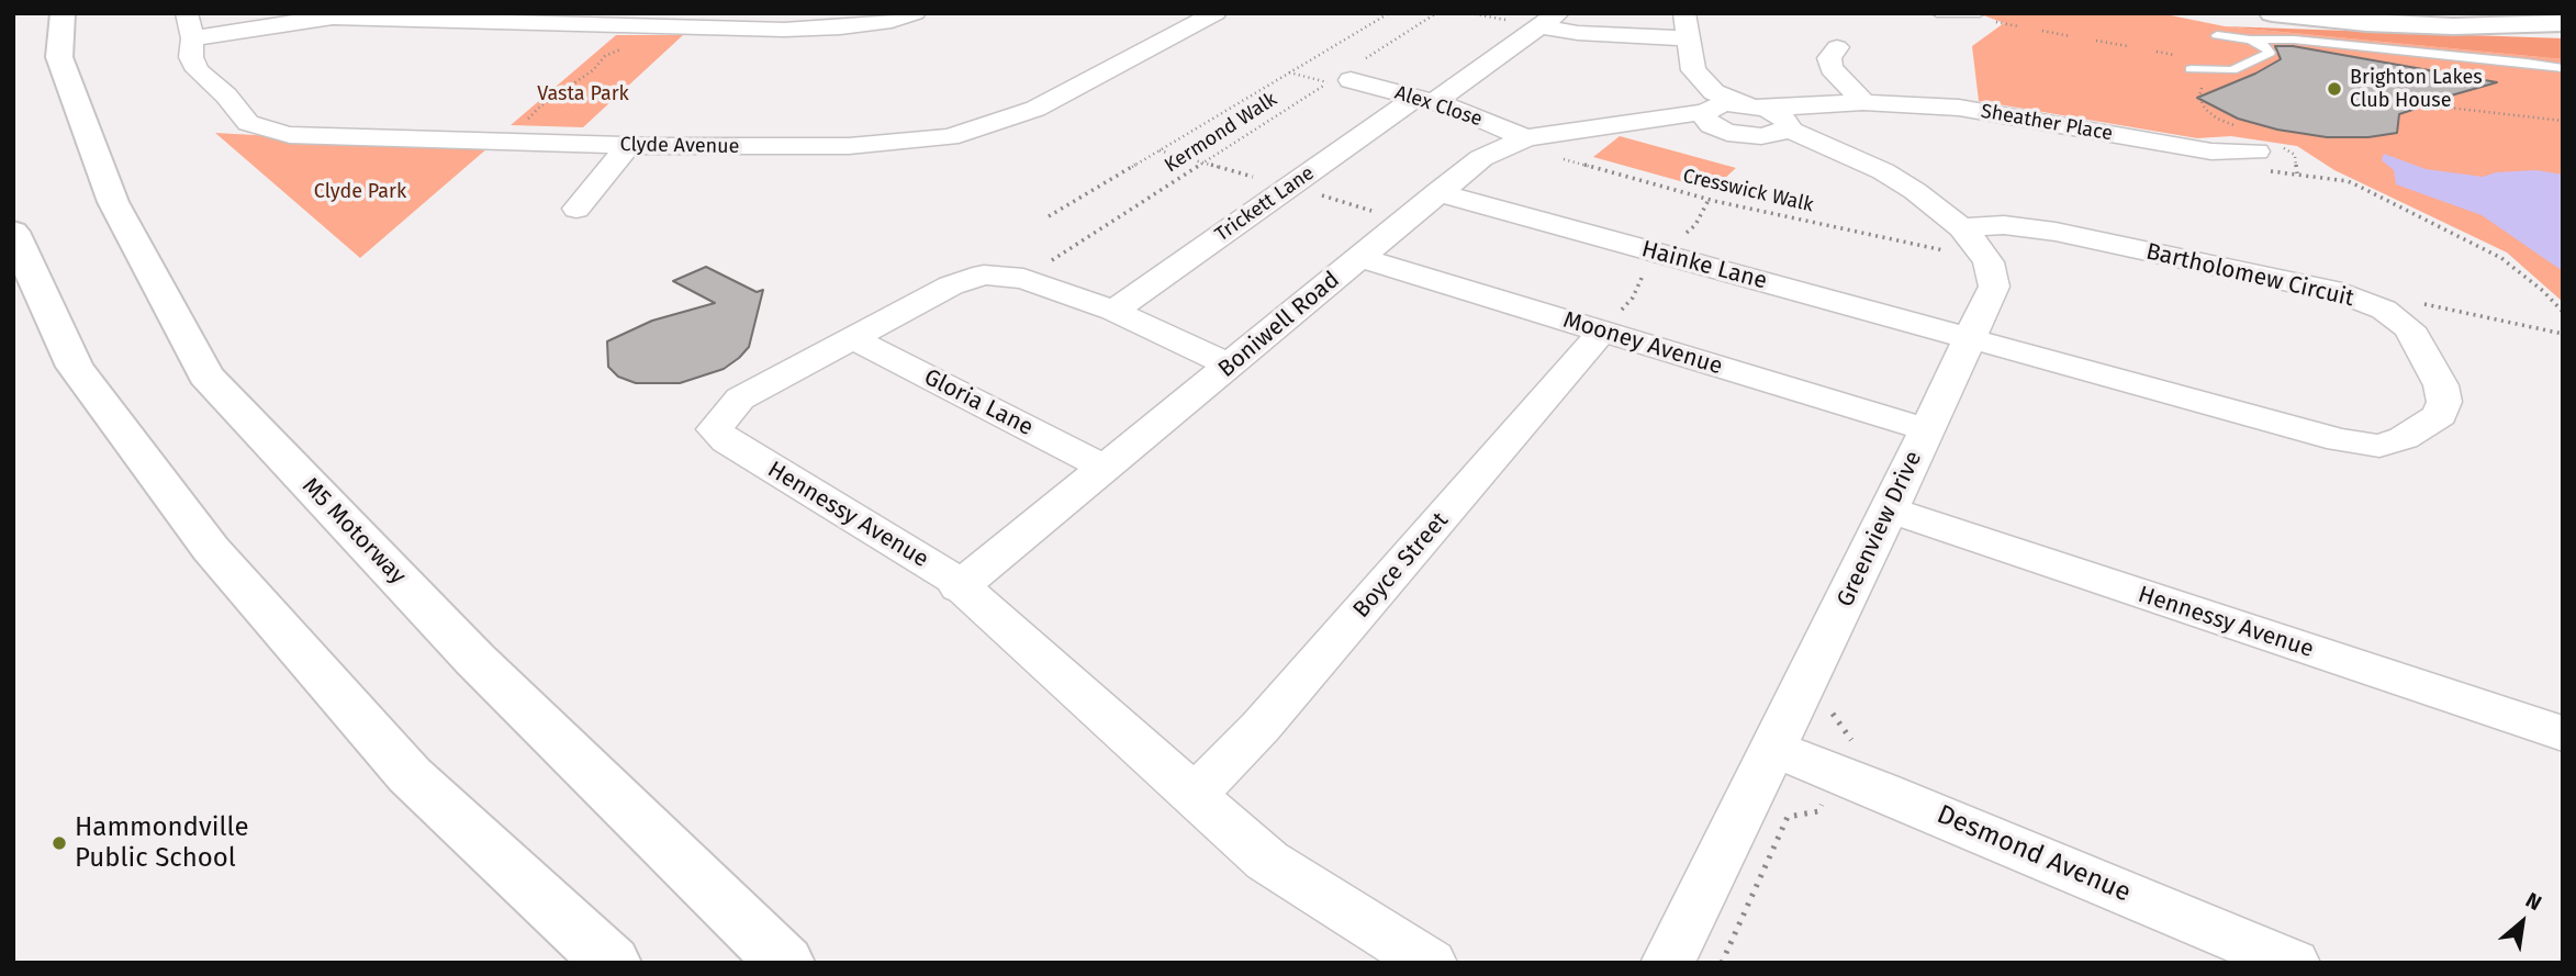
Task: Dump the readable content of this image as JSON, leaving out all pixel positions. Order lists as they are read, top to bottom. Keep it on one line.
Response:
{"streets":{"main road":["M5 Motorway"],"street":["Alex Close","Sheather Place","Clyde Avenue","Trickett Lane","Hainke Lane","Bartholomew Circuit","Boniwell Road","Mooney Avenue","Gloria Lane","Hennessy Avenue","Greenview Drive","Boyce Street","Desmond Avenue"],"path":["Kermond Walk","Cresswick Walk"]},"crossings":[["Alex Close","Kermond Walk"],["Alex Close","Cresswick Walk"],["Alex Close","Trickett Lane"],["Alex Close","Boniwell Road"],["Sheather Place","Boniwell Road"],["Kermond Walk","Hennessy Avenue"],["Cresswick Walk","Bartholomew Circuit"],["Cresswick Walk","Boniwell Road"],["Cresswick Walk","Greenview Drive"],["Trickett Lane","Hennessy Avenue"],["Hainke Lane","Bartholomew Circuit"],["Hainke Lane","Boniwell Road"],["Hainke Lane","Greenview Drive"],["Bartholomew Circuit","Greenview Drive"],["Boniwell Road","Mooney Avenue"],["Boniwell Road","Gloria Lane"],["Boniwell Road","Hennessy Avenue"],["Mooney Avenue","Greenview Drive"],["Mooney Avenue","Boyce Street"],["Gloria Lane","Hennessy Avenue"],["Hennessy Avenue","Greenview Drive"],["Hennessy Avenue","Boyce Street"],["Greenview Drive","Desmond Avenue"]],"parks":["Vasta Park","Clyde Park"],"places":["Brighton Lakes Club House","Hammondville Public School"],"north":"top right"}
